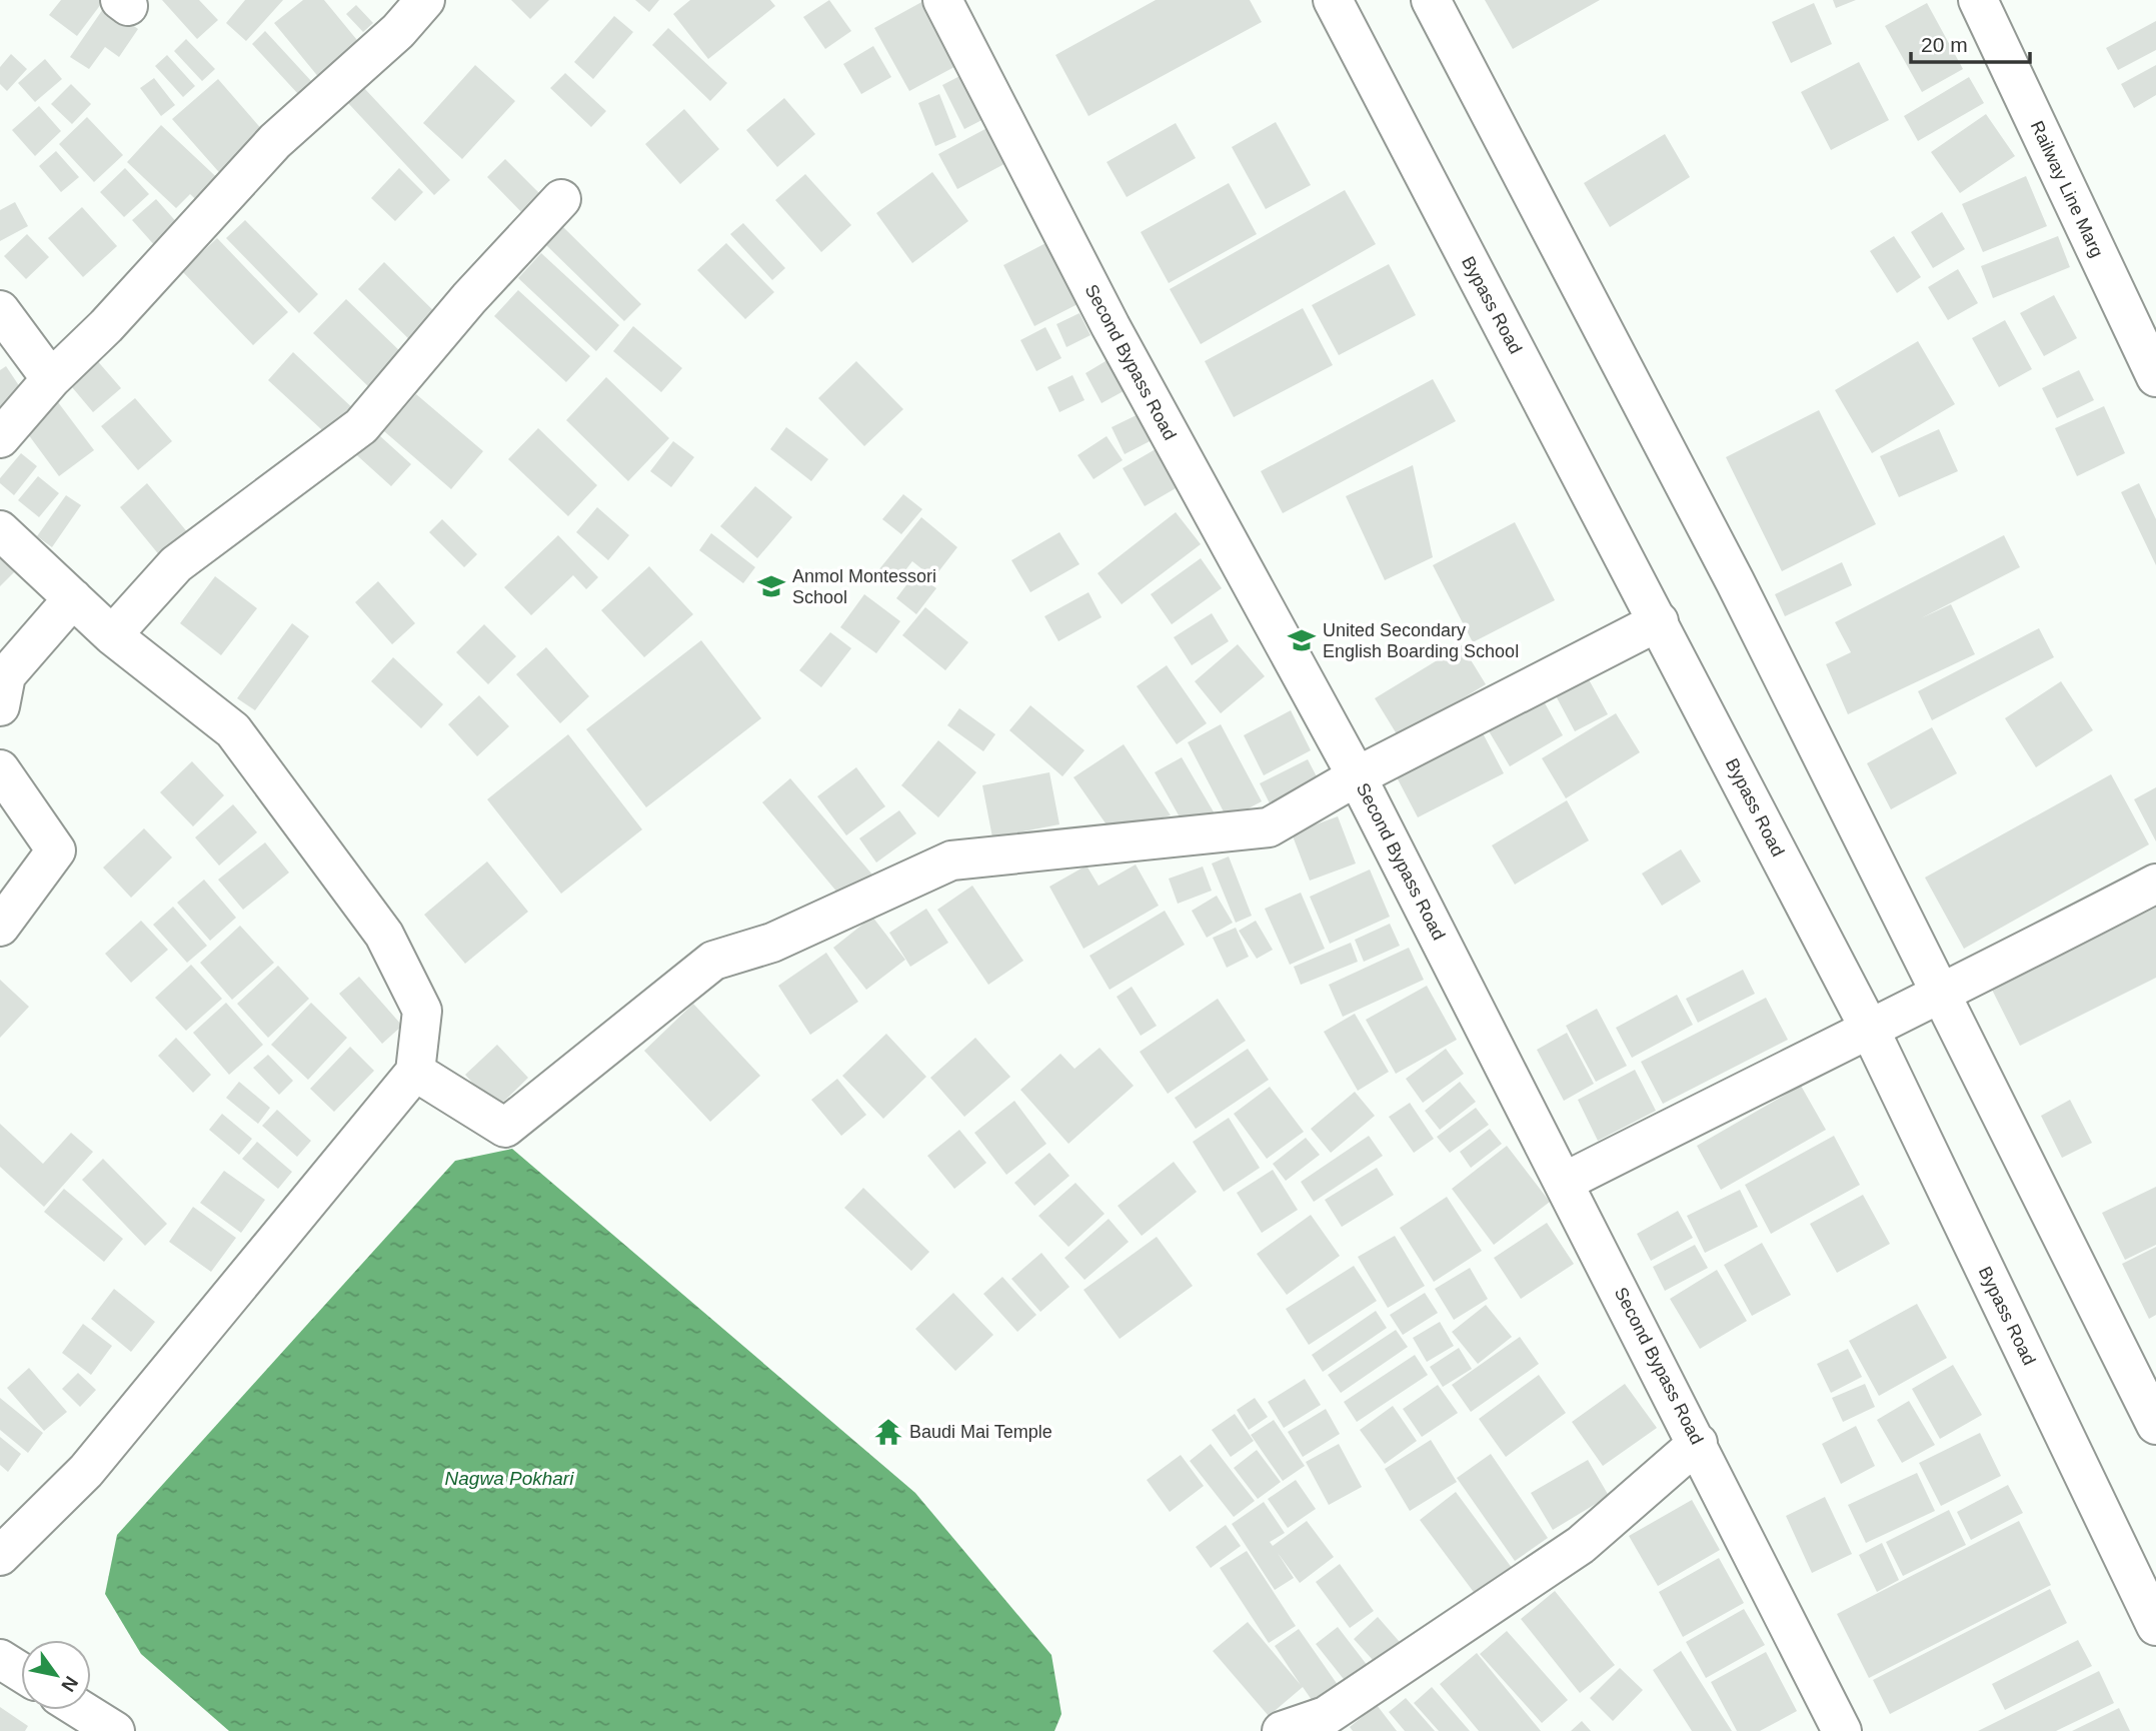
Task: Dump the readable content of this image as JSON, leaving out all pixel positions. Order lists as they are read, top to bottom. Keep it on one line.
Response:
{"streets":{"street":["Railway Line Marg","Bypass Road","Second Bypass Road"]},"water":["Nagwa Pokhari"],"places":{"school or university":["Anmol Montessori School","United Secondary English Boarding School"],"temple":["Baudi Mai Temple"]},"scale_bar":"20 m","north":"bottom right"}
